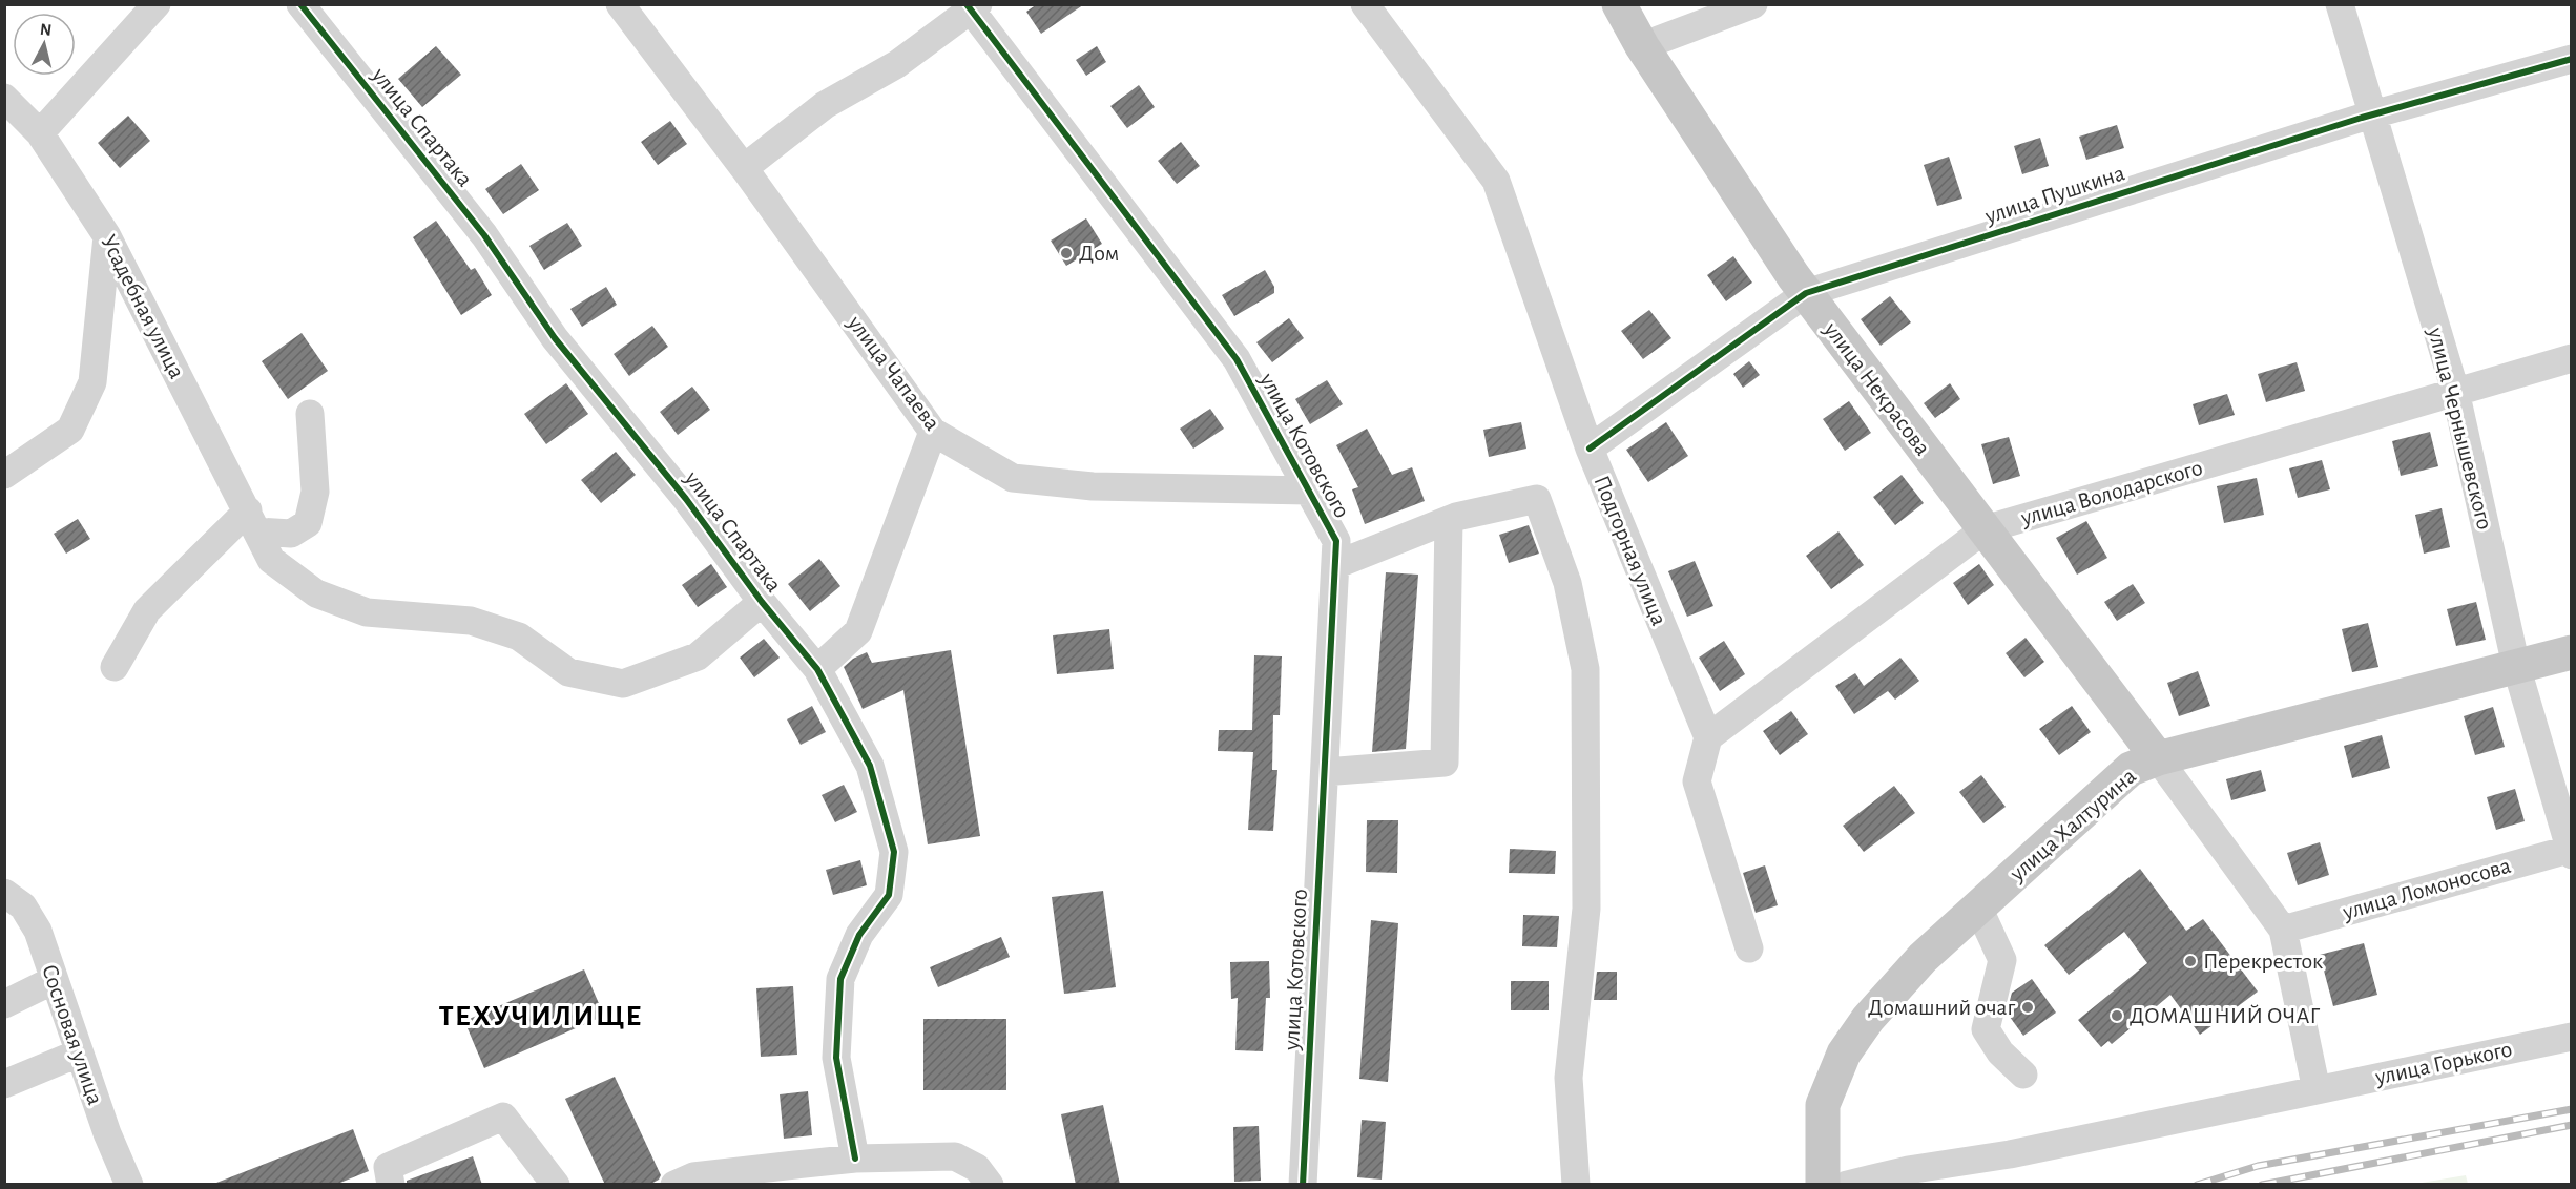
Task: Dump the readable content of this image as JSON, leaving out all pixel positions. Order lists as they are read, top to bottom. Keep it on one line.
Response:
{"streets":{"main road":["улица Некрасова","улица Халтурина"],"street":["улица Спартака","улица Пушкина","Усадебная улица","улица Чапаева","улица Чернышевского","улица Котовского","улица Володарского","Подгорная улица","улица Ломоносова","Сосновая улица","улица Горького"]},"crossings":[["улица Спартака","Усадебная улица"],["улица Пушкина","улица Некрасова"],["улица Пушкина","улица Чернышевского"],["улица Пушкина","Подгорная улица"],["улица Чапаева","улица Котовского"],["улица Некрасова","улица Володарского"],["улица Некрасова","улица Халтурина"],["улица Чернышевского","улица Володарского"],["улица Чернышевского","улица Халтурина"],["улица Чернышевского","улица Ломоносова"],["улица Володарского","Подгорная улица"]],"districts":["ТЕХУЧИЛИЩЕ"],"places":["Дом","Перекресток","Домашний очаг","ДОМАШНИЙ ОЧАГ"],"north":"top"}
